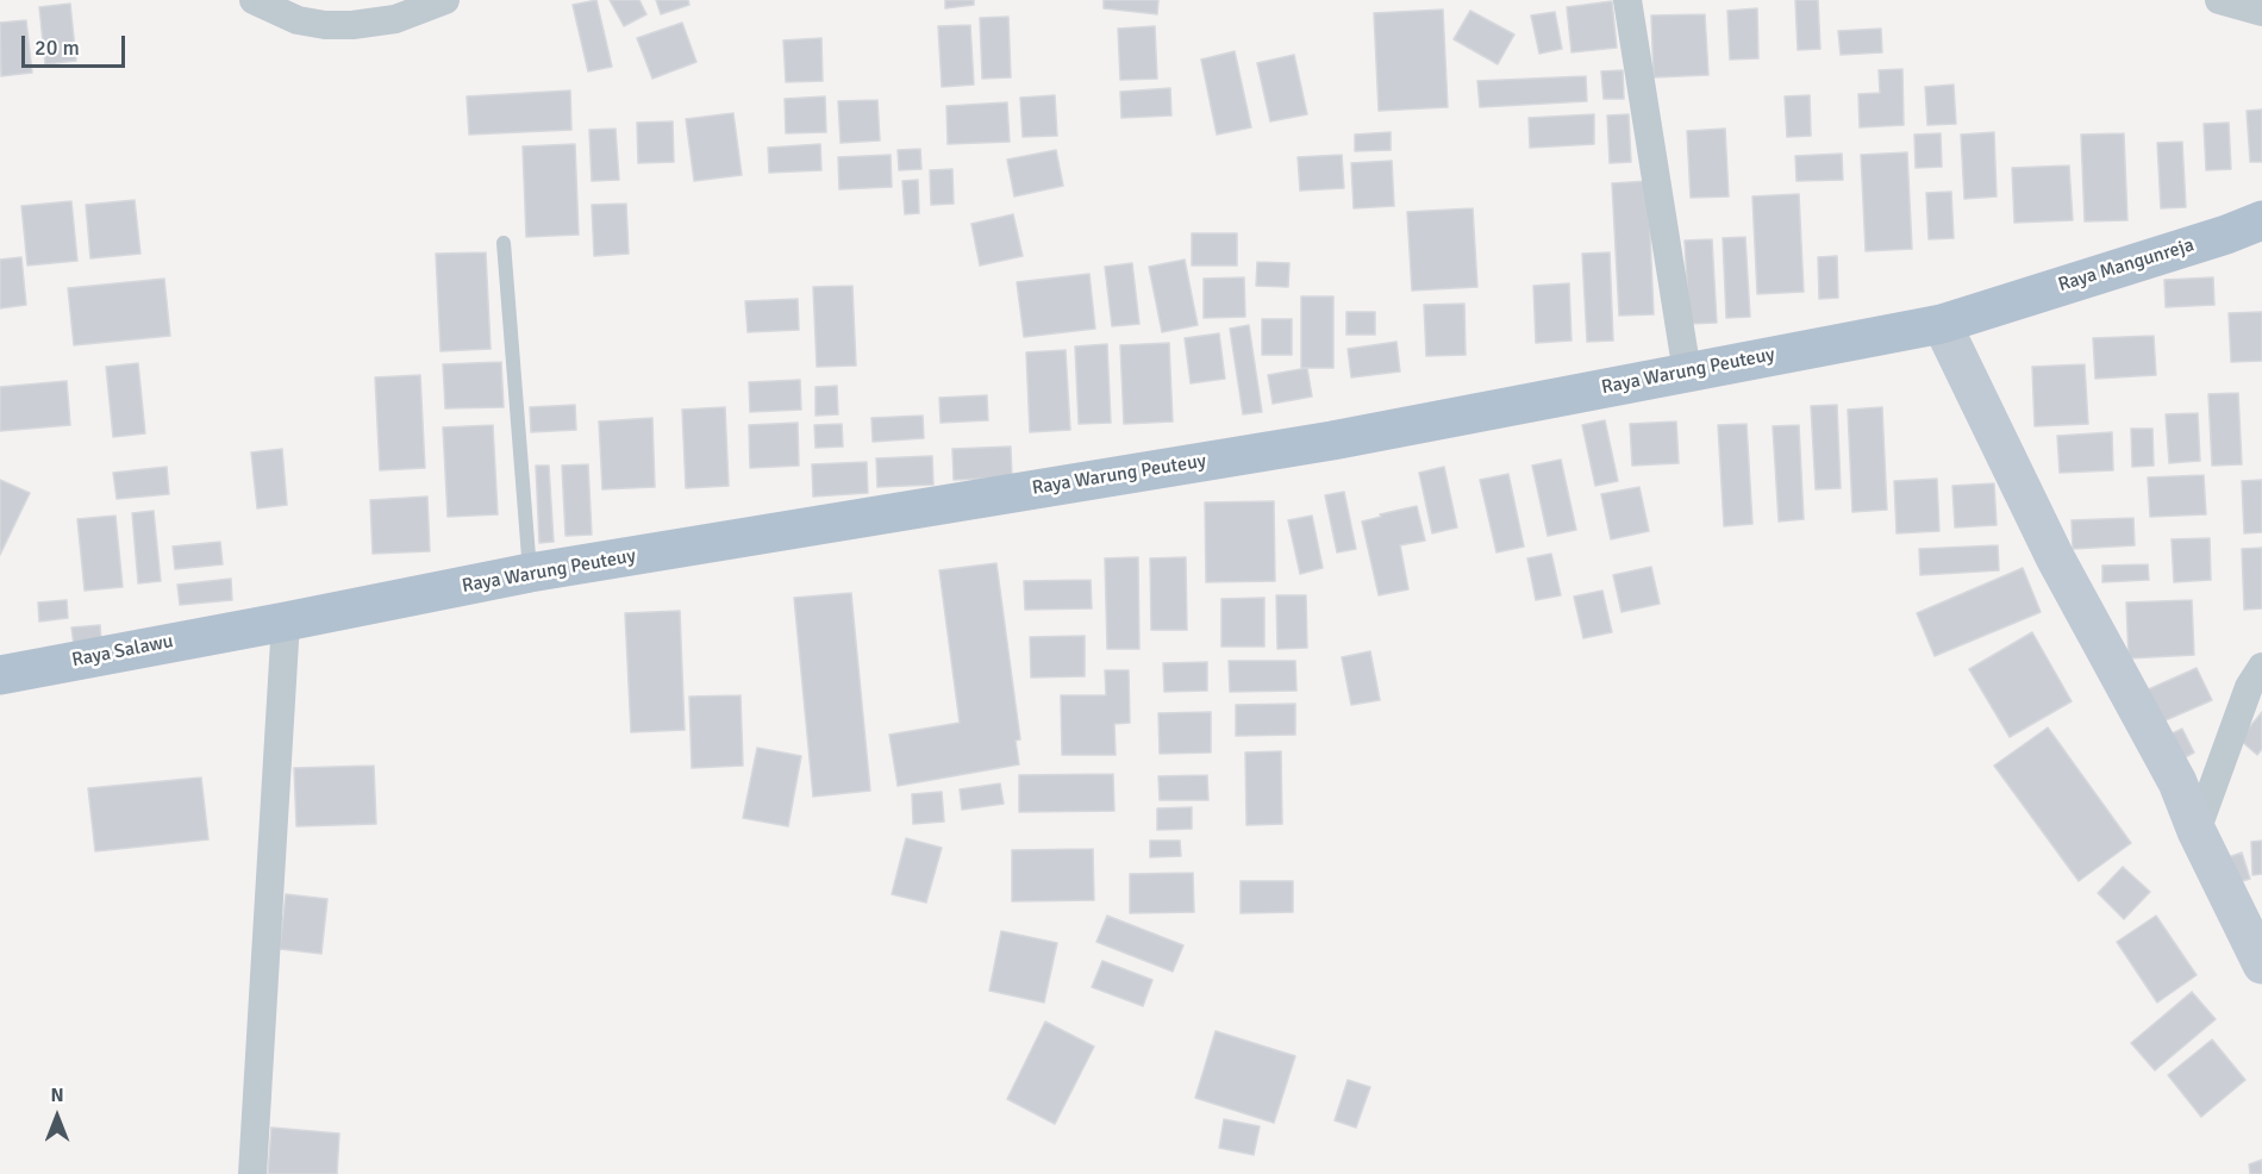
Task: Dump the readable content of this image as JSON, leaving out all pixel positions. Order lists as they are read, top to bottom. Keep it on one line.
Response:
{"streets":{"main road":["Raya Mangunreja","Raya Warung Peuteuy","Raya Salawu"]},"crossings":[["Raya Mangunreja","Raya Warung Peuteuy"],["Raya Warung Peuteuy","Raya Salawu"]],"scale_bar":"20 m","north":"top"}
